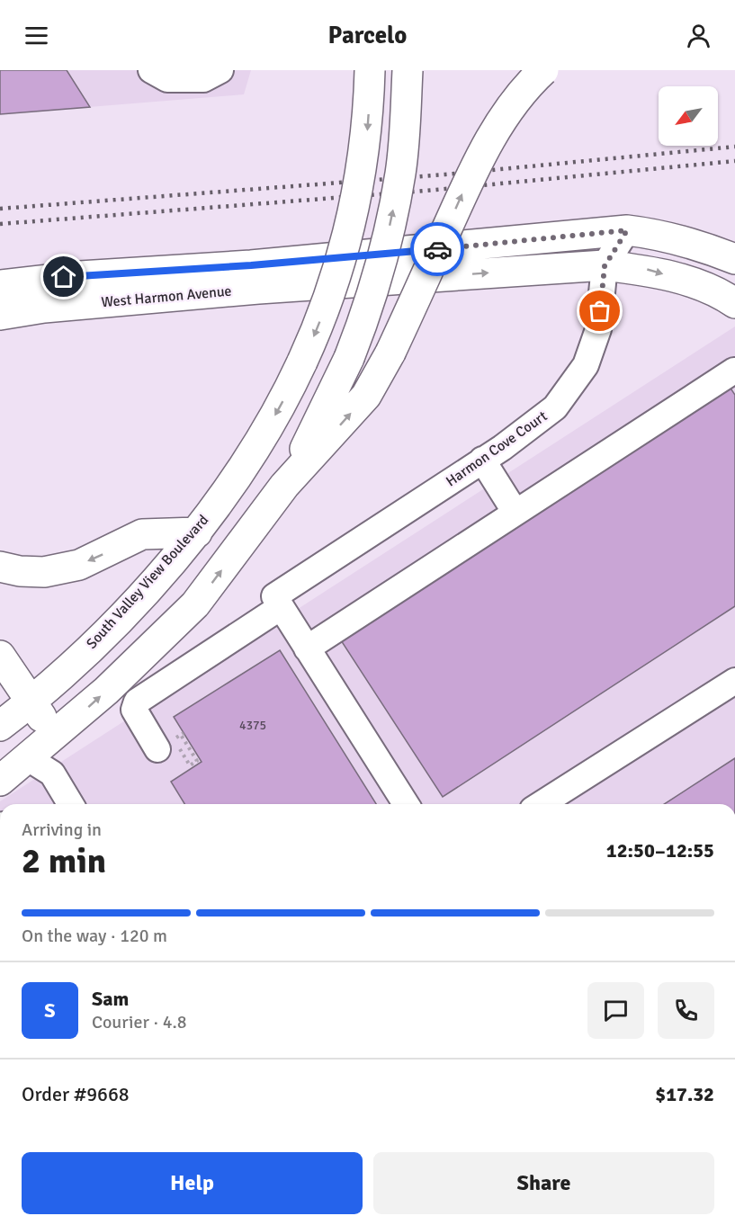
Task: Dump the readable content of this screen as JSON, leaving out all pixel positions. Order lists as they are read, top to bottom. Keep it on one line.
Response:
{"streets":{"main road":["West Harmon Avenue","South Valley View Boulevard"],"street":["Harmon Cove Court"]},"crossings":[["West Harmon Avenue","Harmon Cove Court"]],"house_numbers":["4375"],"north":"bottom left","page":{"header":"Parcelo","heading":["2 min","Arriving in","12:50–12:55"],"panel":["Sam","Courier · 4.8","Order #9668","$17.32"],"bar":"On the way · 120 m","round":"S","buttons":["Help","Share"]}}
